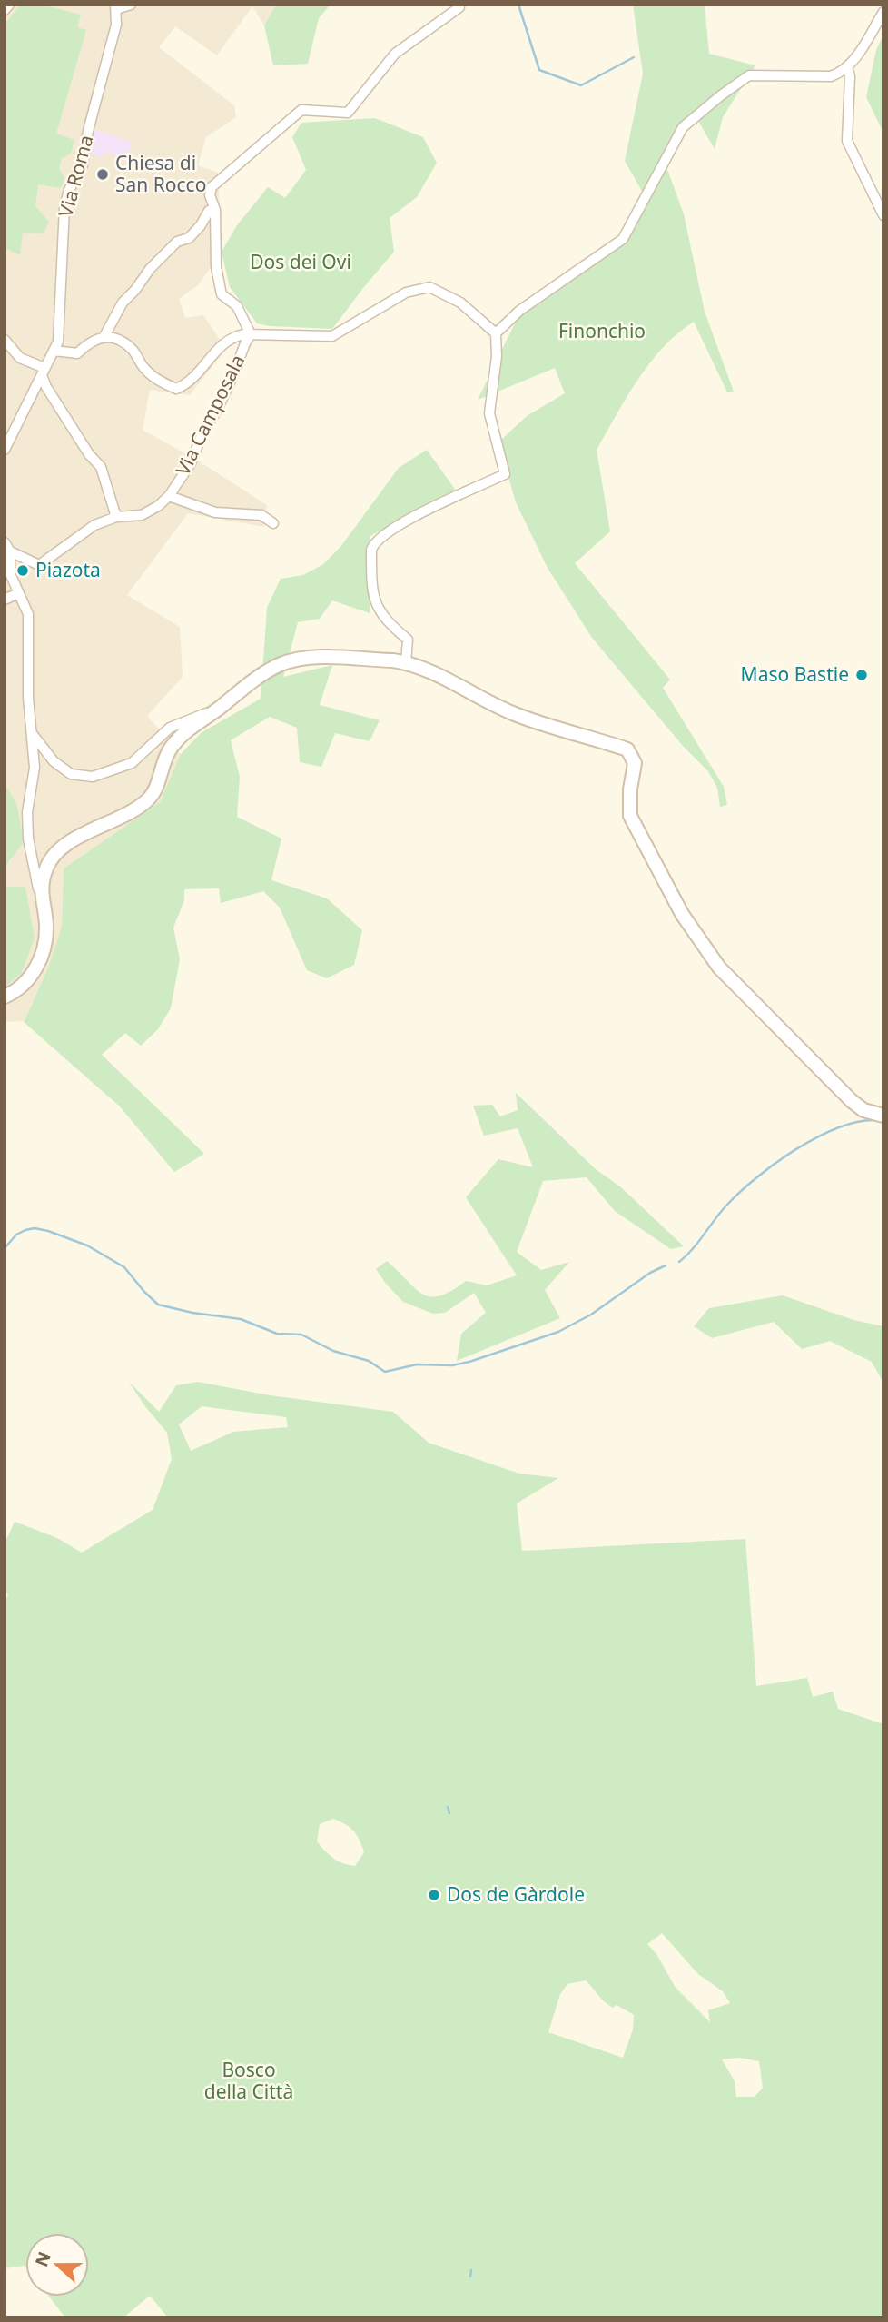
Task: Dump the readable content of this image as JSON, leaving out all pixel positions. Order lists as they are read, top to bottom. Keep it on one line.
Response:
{"streets":{"street":["Via Roma","Via Camposala"]},"parks":["Dos dei Ovi","Finonchio","Bosco della Città"],"places":["Chiesa di San Rocco","Piazota","Maso Bastie","Dos de Gàrdole"],"north":"left"}
